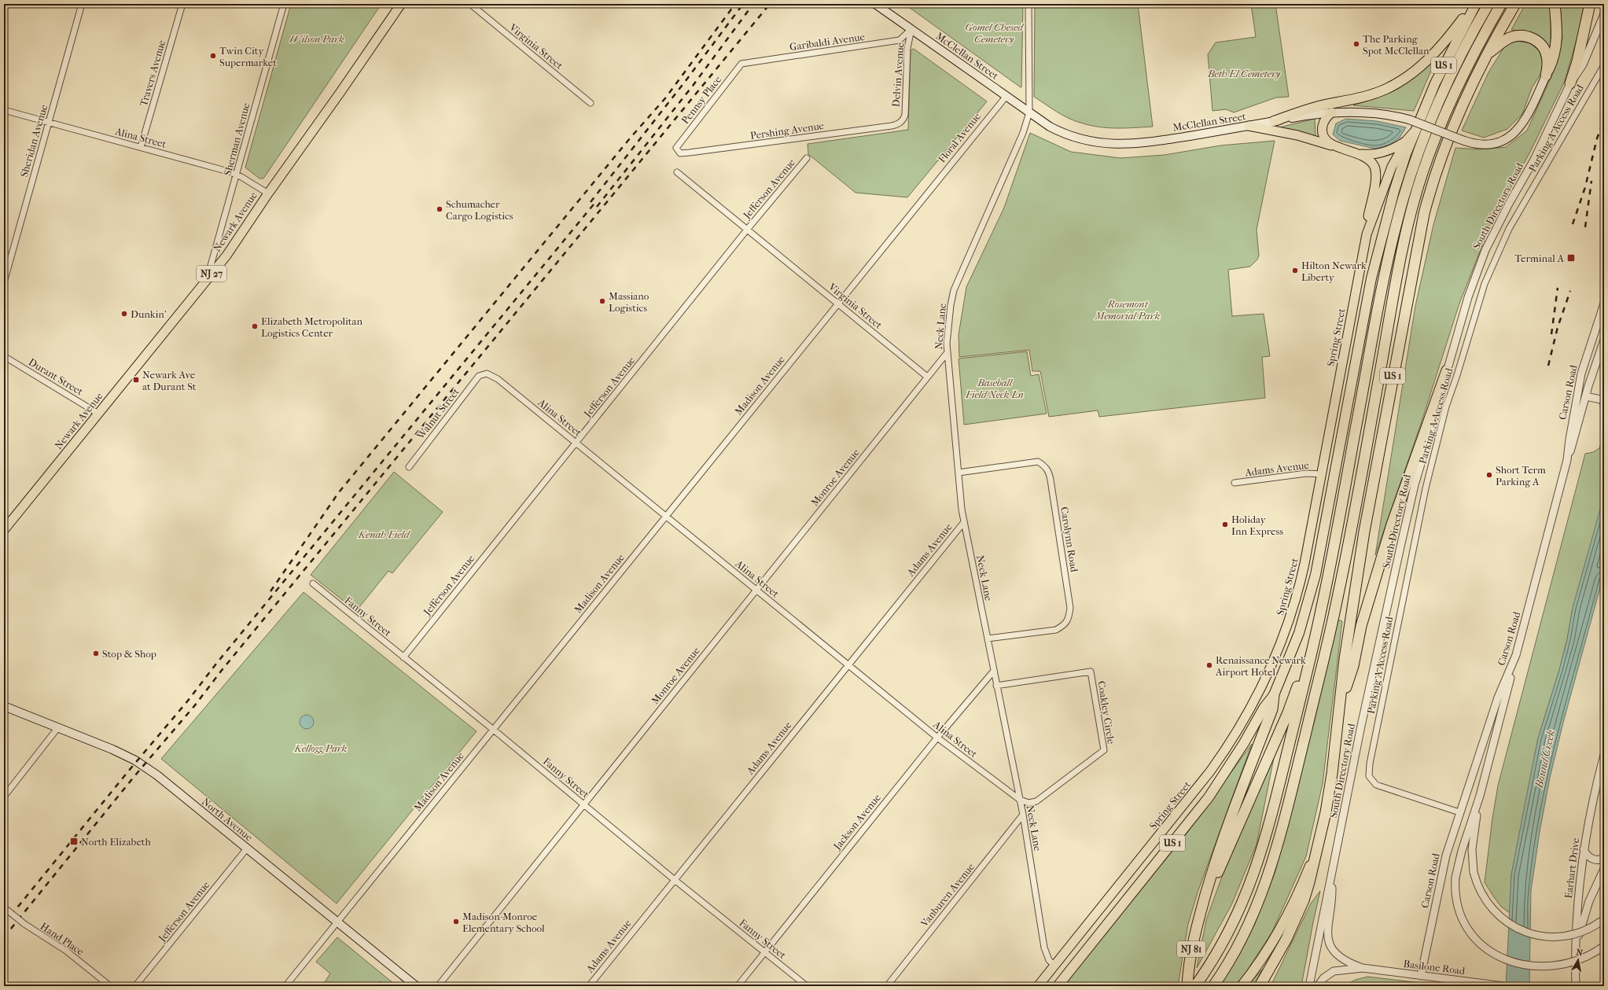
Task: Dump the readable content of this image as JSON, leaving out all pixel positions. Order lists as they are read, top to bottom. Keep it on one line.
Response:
{"streets":{"highway":["US 1","NJ 81"],"main road":["McClellan Street","Newark Avenue","NJ 27","Spring Street","North Avenue"],"street":["Garibaldi Avenue","Virginia Street","Travers Avenue","Delvin Avenue","Pennsy Place","Parking A Access Road","Pershing Avenue","Alina Street","Floral Avenue","Sherman Avenue","Sheridan Avenue","Jefferson Avenue","South Directory Road","Neck Lane","Durant Street","Madison Avenue","Carson Road","Walnut Street","Adams Avenue","Monroe Avenue","Carolynn Road","Fanny Street","Coakley Circle","Jackson Avenue","Earhart Drive","Vanburen Avenue","Hand Place","Basilone Road"]},"crossings":[["Garibaldi Avenue","McClellan Street"],["Garibaldi Avenue","Delvin Avenue"],["Garibaldi Avenue","Pennsy Place"],["Virginia Street","Jefferson Avenue"],["Virginia Street","Madison Avenue"],["Virginia Street","Monroe Avenue"],["McClellan Street","Delvin Avenue"],["McClellan Street","Floral Avenue"],["McClellan Street","Neck Lane"],["US 1","Spring Street"],["Travers Avenue","Alina Street"],["Delvin Avenue","Pershing Avenue"],["Pennsy Place","Pershing Avenue"],["Parking A Access Road","Carson Road"],["Alina Street","Sherman Avenue"],["Alina Street","Sheridan Avenue"],["Alina Street","Jefferson Avenue"],["Alina Street","Newark Avenue"],["Alina Street","Neck Lane"],["Alina Street","Madison Avenue"],["Alina Street","Walnut Street"],["Alina Street","Adams Avenue"],["Alina Street","Monroe Avenue"],["Alina Street","Coakley Circle"],["Alina Street","Jackson Avenue"],["Floral Avenue","Madison Avenue"],["Sherman Avenue","Newark Avenue"],["Jefferson Avenue","Fanny Street"],["Jefferson Avenue","North Avenue"],["Newark Avenue","Durant Street"],["Neck Lane","Spring Street"],["Neck Lane","Adams Avenue"],["Neck Lane","Carolynn Road"],["Neck Lane","Coakley Circle"],["Neck Lane","Jackson Avenue"],["Neck Lane","Vanburen Avenue"],["Spring Street","Adams Avenue"],["Madison Avenue","Fanny Street"],["Madison Avenue","North Avenue"],["Carson Road","Basilone Road"],["Adams Avenue","Fanny Street"],["Monroe Avenue","Fanny Street"],["Fanny Street","Jackson Avenue"]],"water":["Bound Creek"],"parks":["Gomel Chesed Cemetery","Wilson Park","Beth El Cemetery","Rosemont Memorial Park","Baseball Field Neck Ln","Kenah Field","Kellogg Park"],"places":{"other":["The Parking Spot McClellan","Twin City Supermarket","Schumacher Cargo Logistics","Hilton Newark Liberty","Massiano Logistics","Dunkin'","Elizabeth Metropolitan Logistics Center","Short Term Parking A","Holiday Inn Express","Stop & Shop","Renaissance Newark Airport Hotel","Madison-Monroe Elementary School"],"transit":["Terminal A","Newark Ave at Durant St","North Elizabeth"]},"north":"top"}
